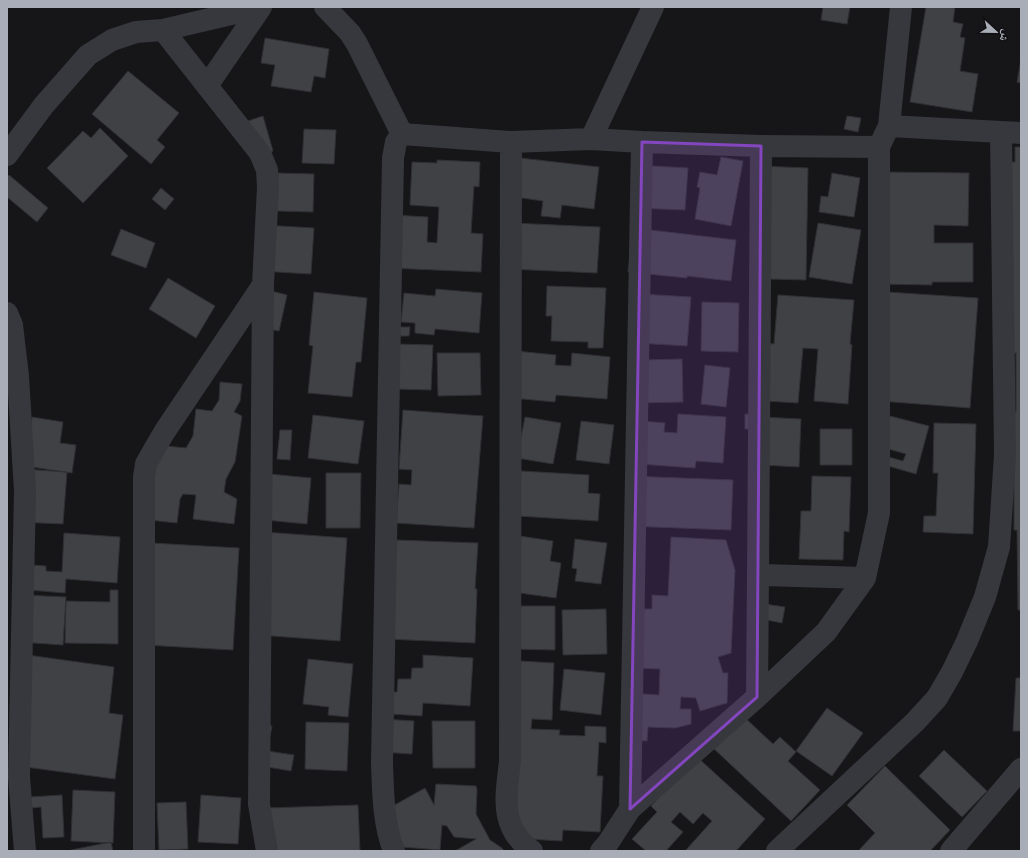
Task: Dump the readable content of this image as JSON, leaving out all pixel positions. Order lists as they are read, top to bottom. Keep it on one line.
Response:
{"north":"right"}
